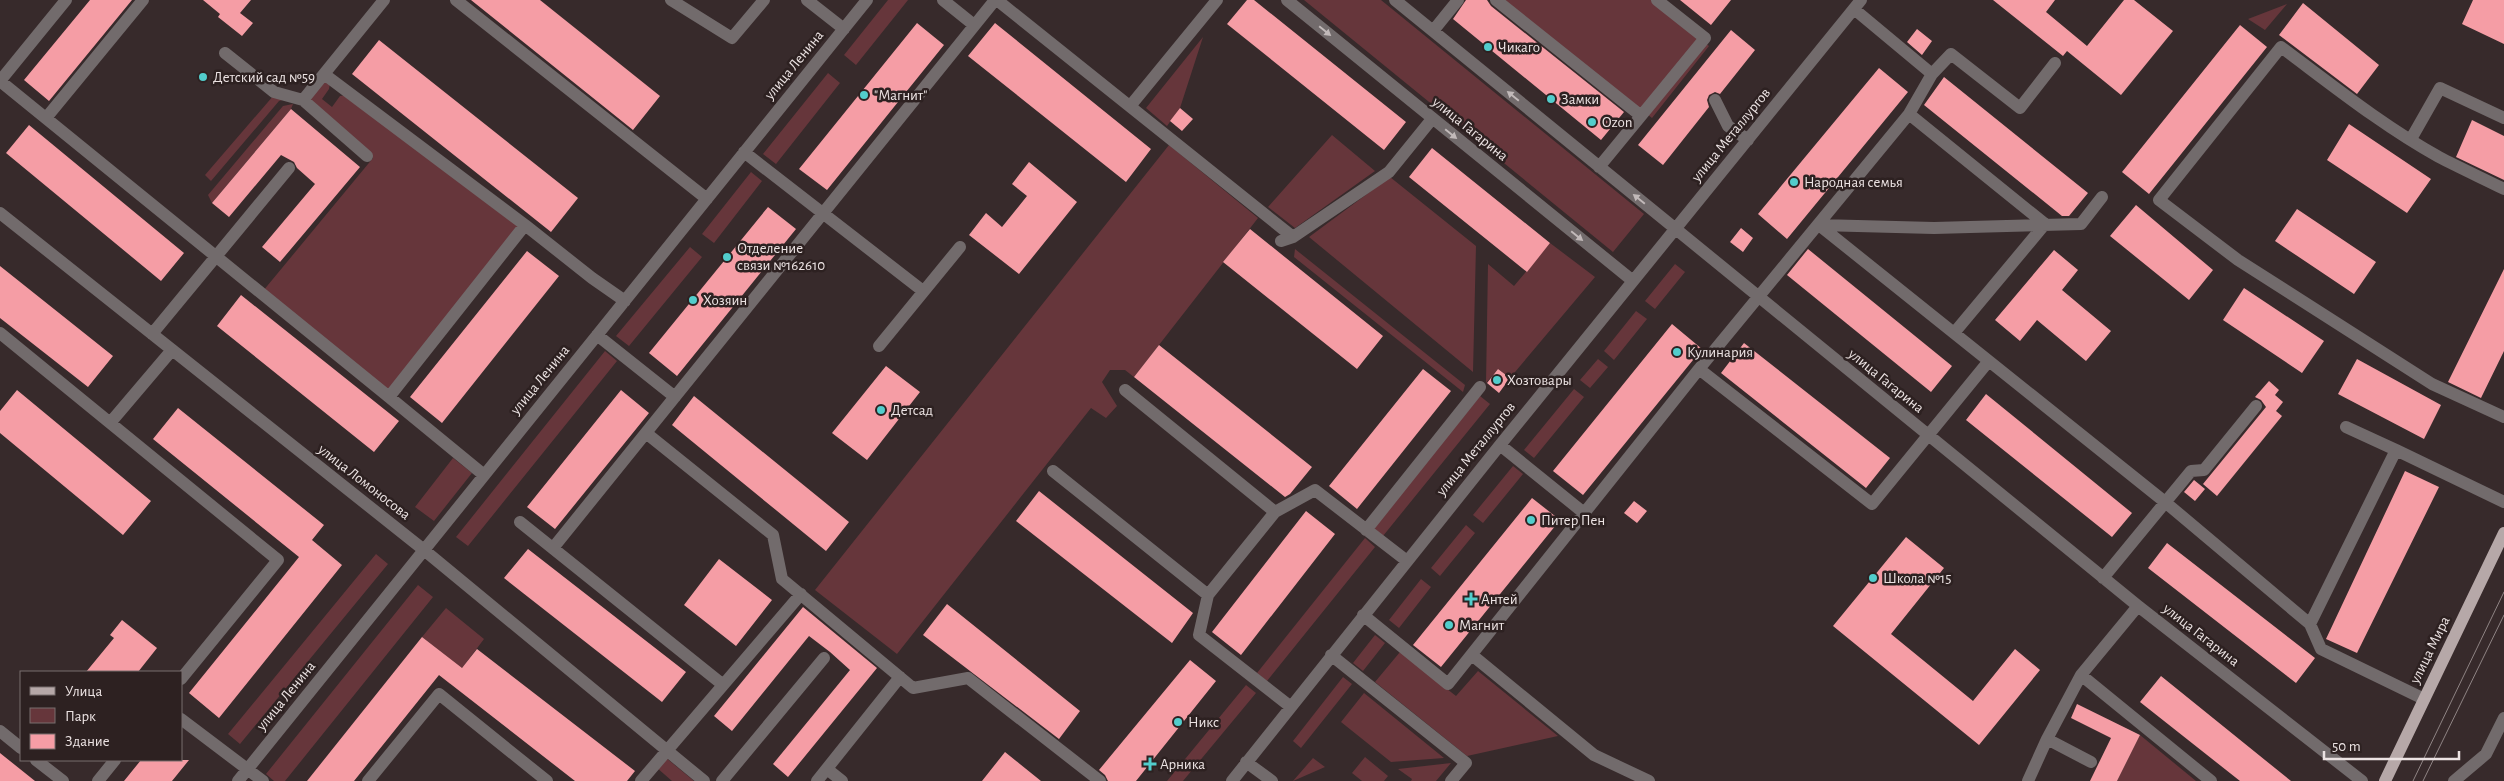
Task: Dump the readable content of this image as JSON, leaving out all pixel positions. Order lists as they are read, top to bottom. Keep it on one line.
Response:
{"streets":{"main road":["улица Мира"],"street":["улица Ленина","улица Гагарина","улица Металлургов","улица Ломоносова"]},"crossings":[["улица Ленина","улица Ломоносова"],["улица Гагарина","улица Металлургов"]],"places":{"other":["Чикаго","Детский сад №59","\"Магнит\"","Замки","Ozon","Народная семья","Отделение связи №162610","Хозяин","Кулинария","Хозтовары","Детсад","Питер Пен","Школа №15","Магнит","Никс"],"health":["Антей","Арника"]},"legend":["Улица","Парк","Здание"],"scale_bar":"50 m"}
